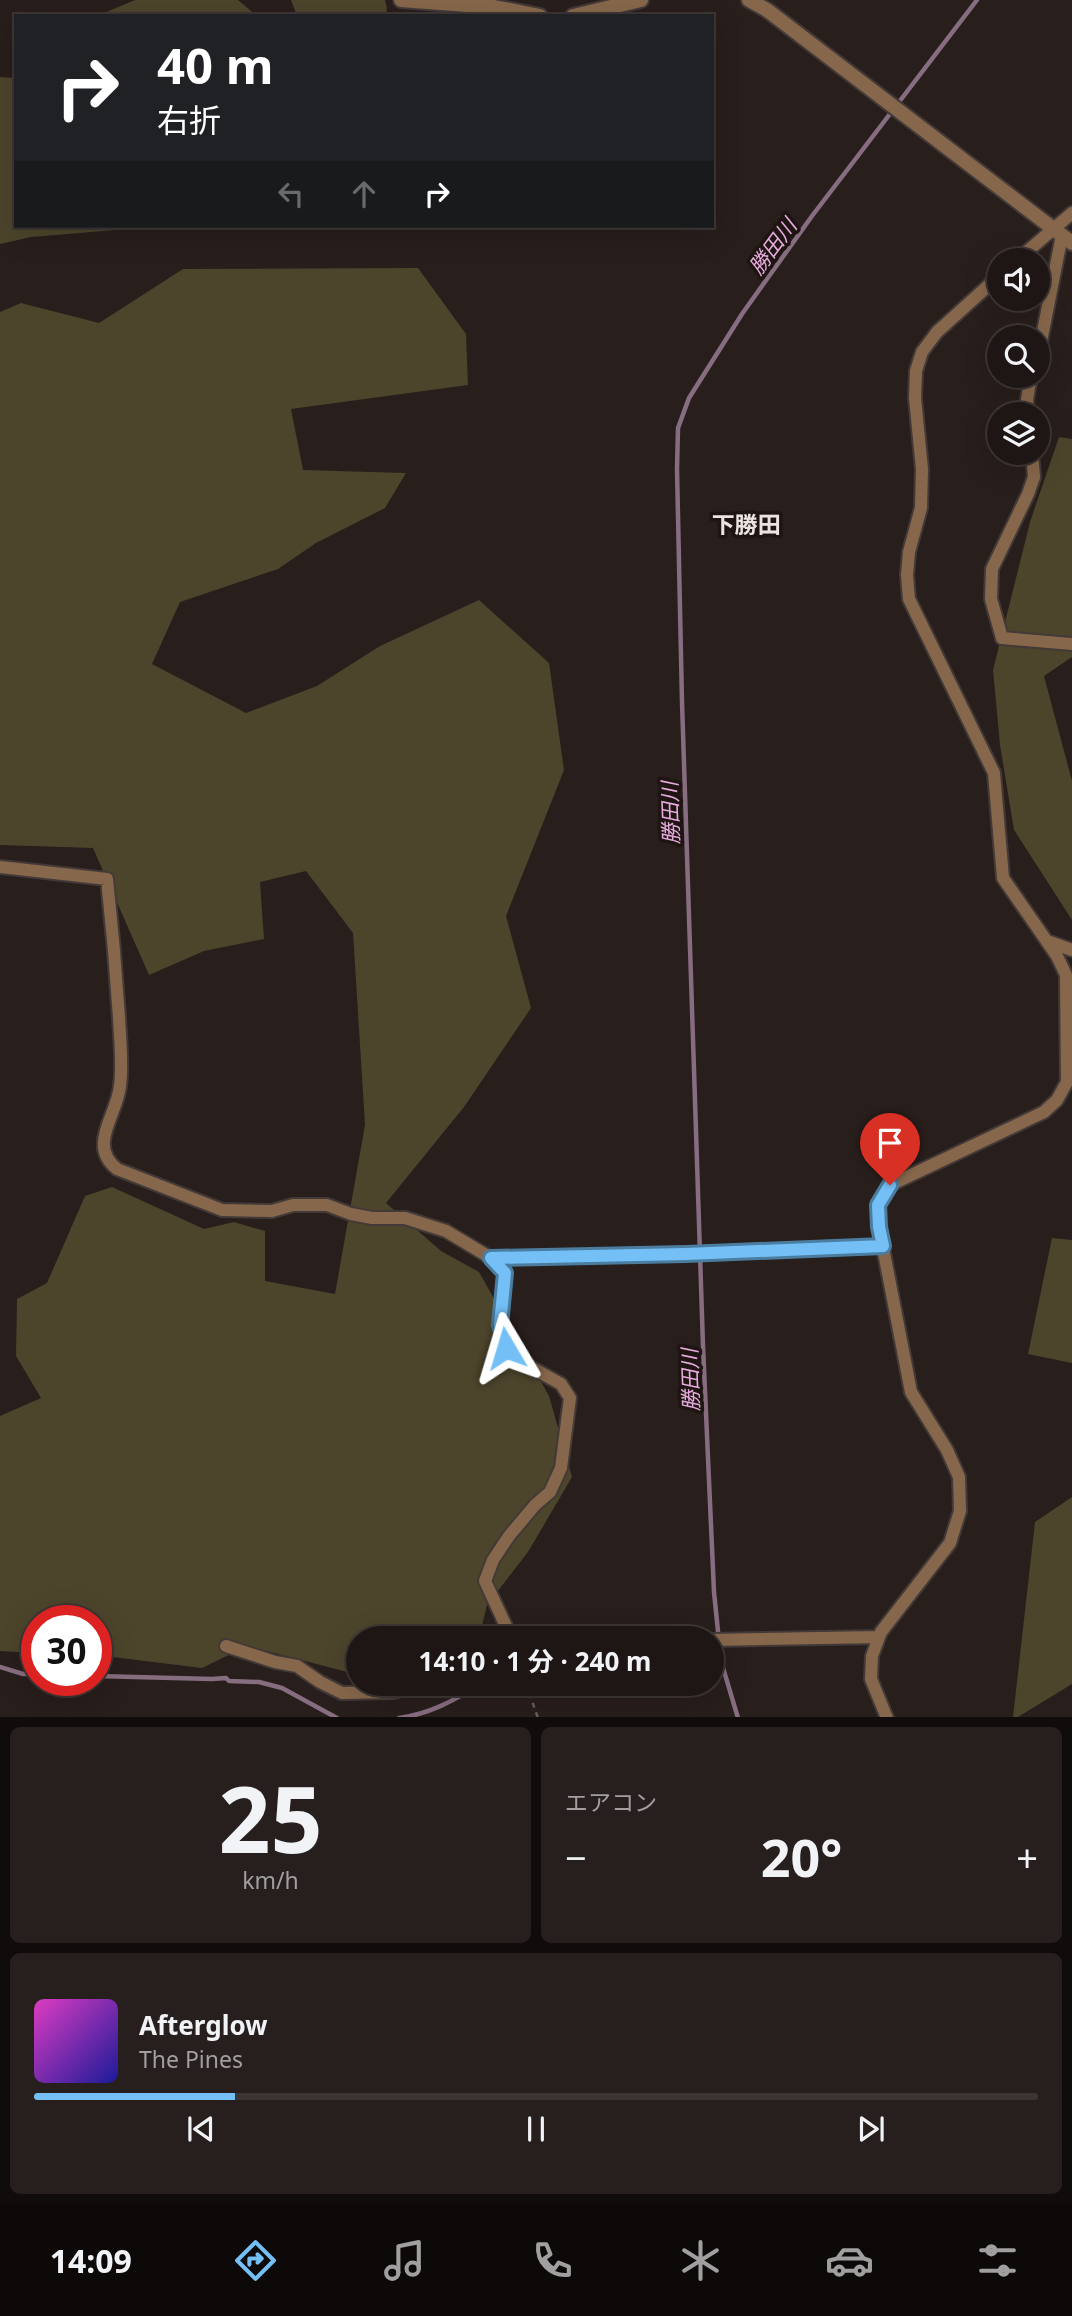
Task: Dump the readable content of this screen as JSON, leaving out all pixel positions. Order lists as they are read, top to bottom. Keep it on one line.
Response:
{"districts":["下勝田"],"water":["勝田川"],"page":{"turn":["40 m","右折"],"limit":"30","trip":"14:10 · 1 分 · 240 m","tile":[["25","km/h"],"エアコン"],"heat":["−","20°","+"],"song":["Afterglow","The Pines"],"tabs":"14:09"}}
